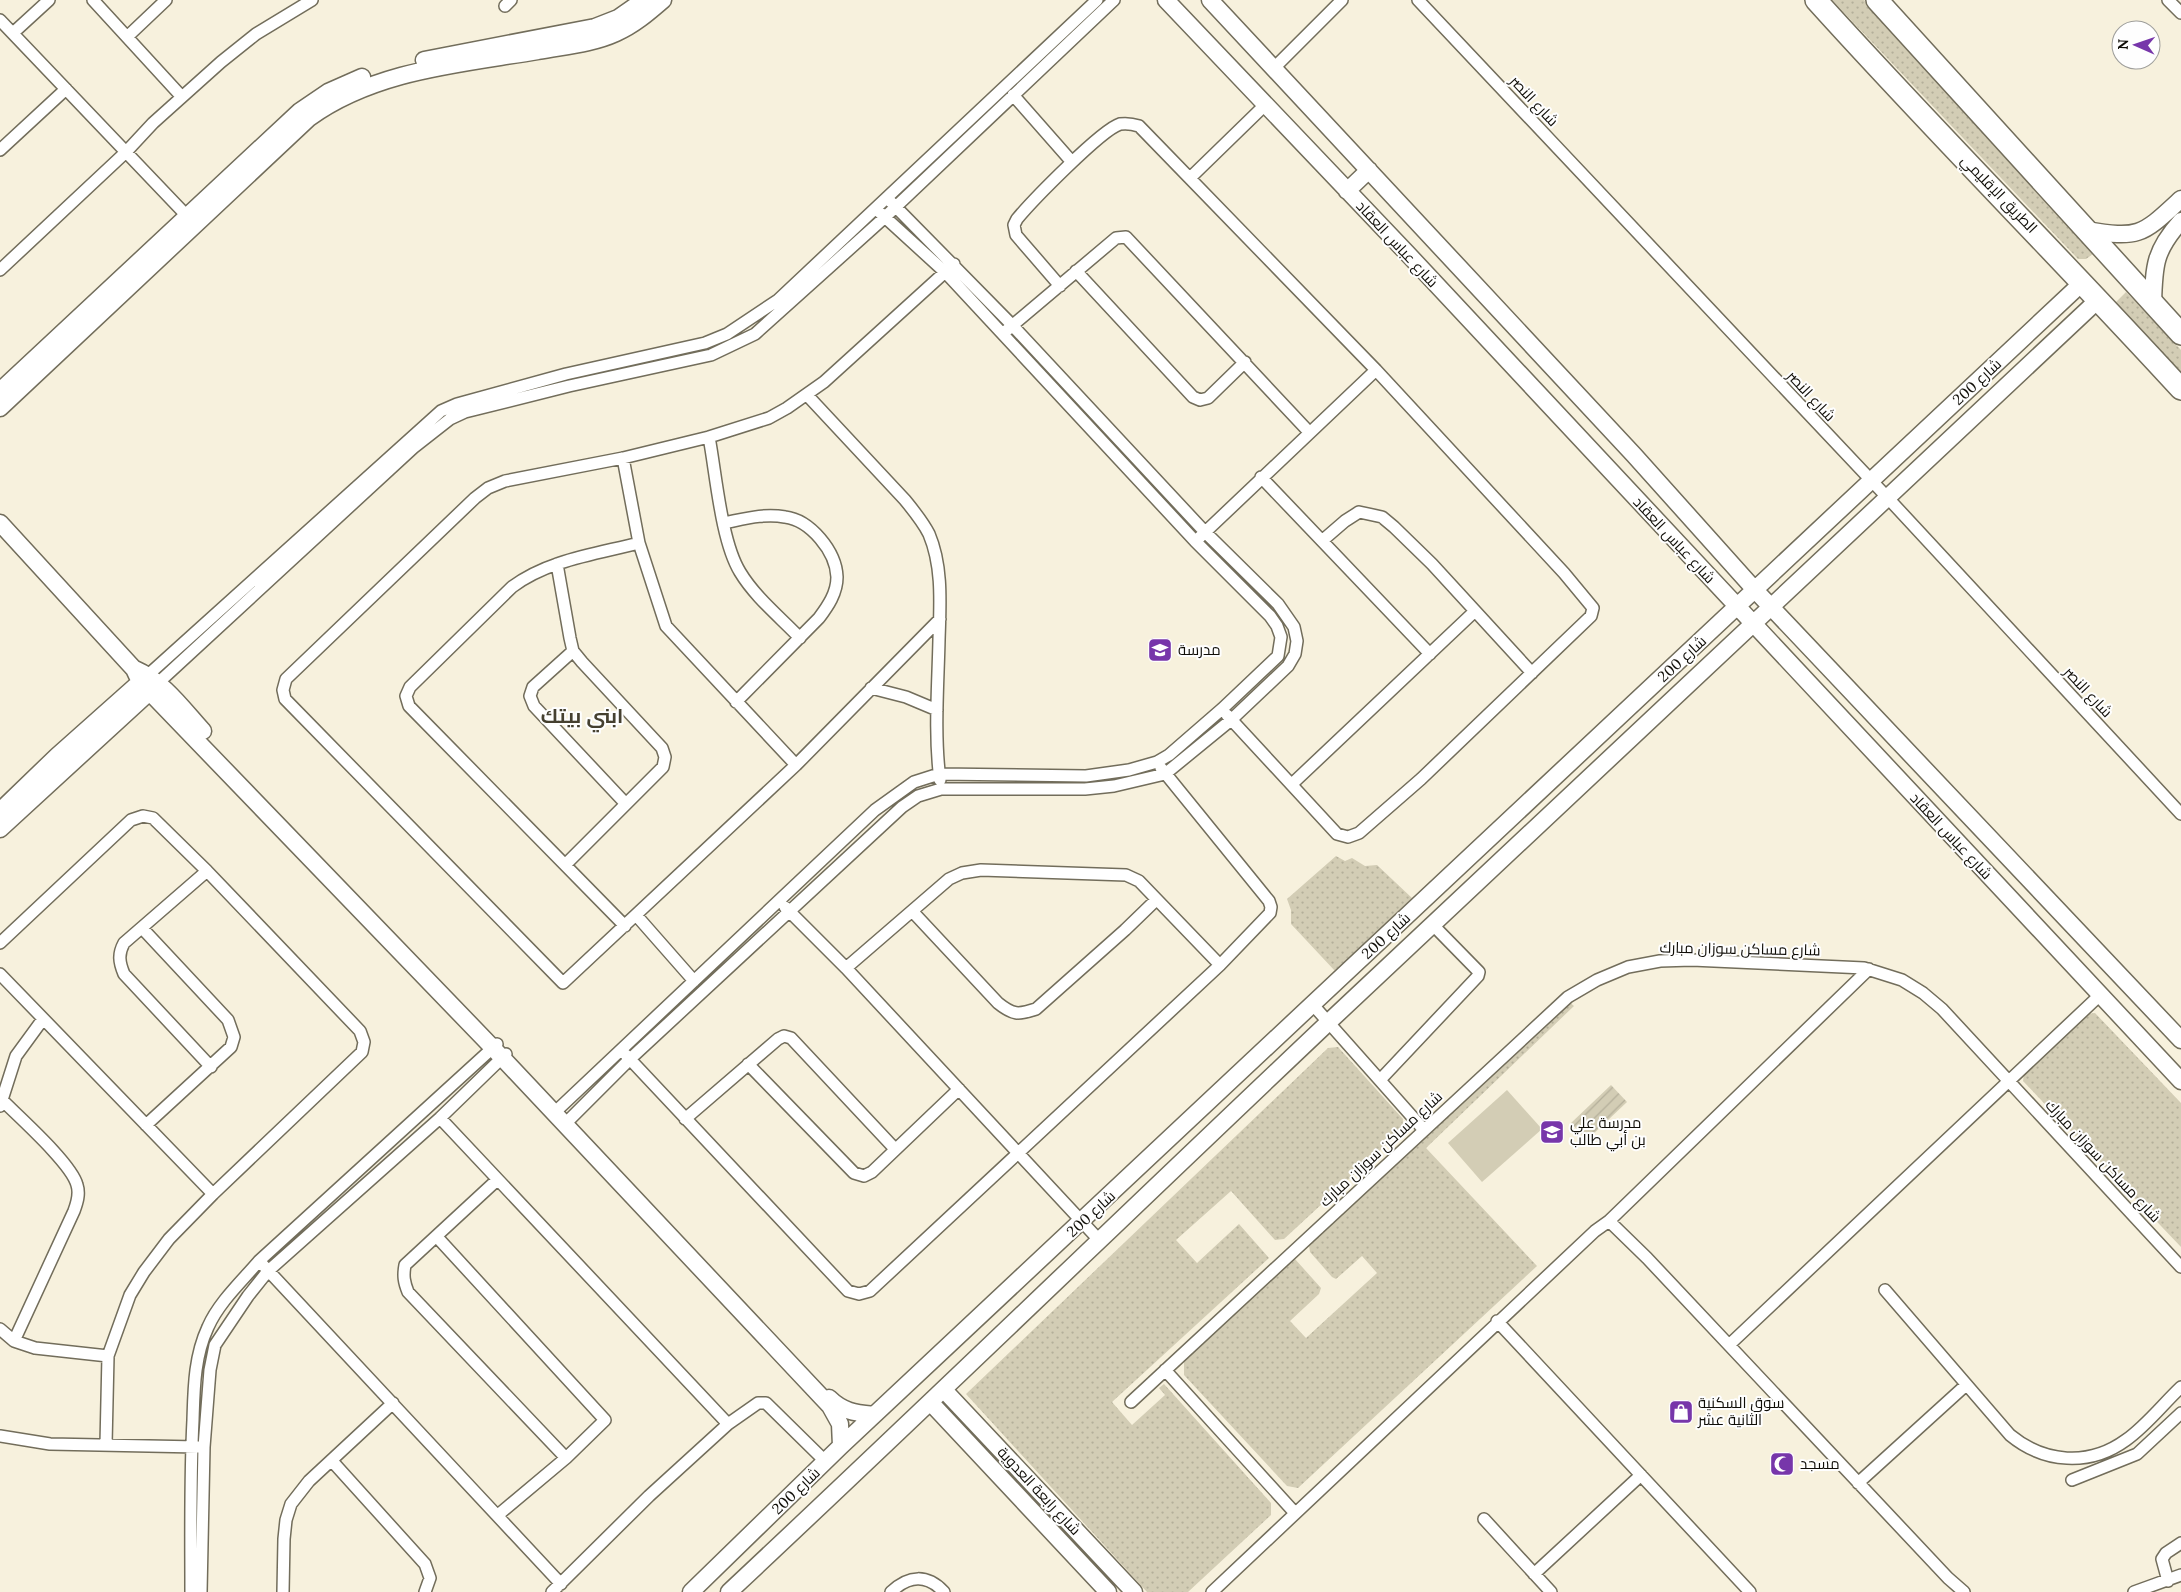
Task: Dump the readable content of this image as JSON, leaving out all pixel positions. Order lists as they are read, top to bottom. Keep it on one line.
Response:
{"streets":{"highway":["الطريق الإقليمي"],"street":["شارع النصر","شارع عباس العقاد","شارع 200","شارع مساكن سوزان مبارك","شارع رابعة العدوية"]},"crossings":[["شارع النصر","شارع 200"],["الطريق الإقليمي","شارع 200"],["شارع عباس العقاد","شارع 200"],["شارع 200","شارع رابعة العدوية"]],"districts":["ابني بيتك"],"places":{"school or university":["مدرسة","مدرسة علي بن أبي طالب"],"shop":["سوق السكنية الثانية عشر"],"mosque":["مسجد"]},"north":"left"}
